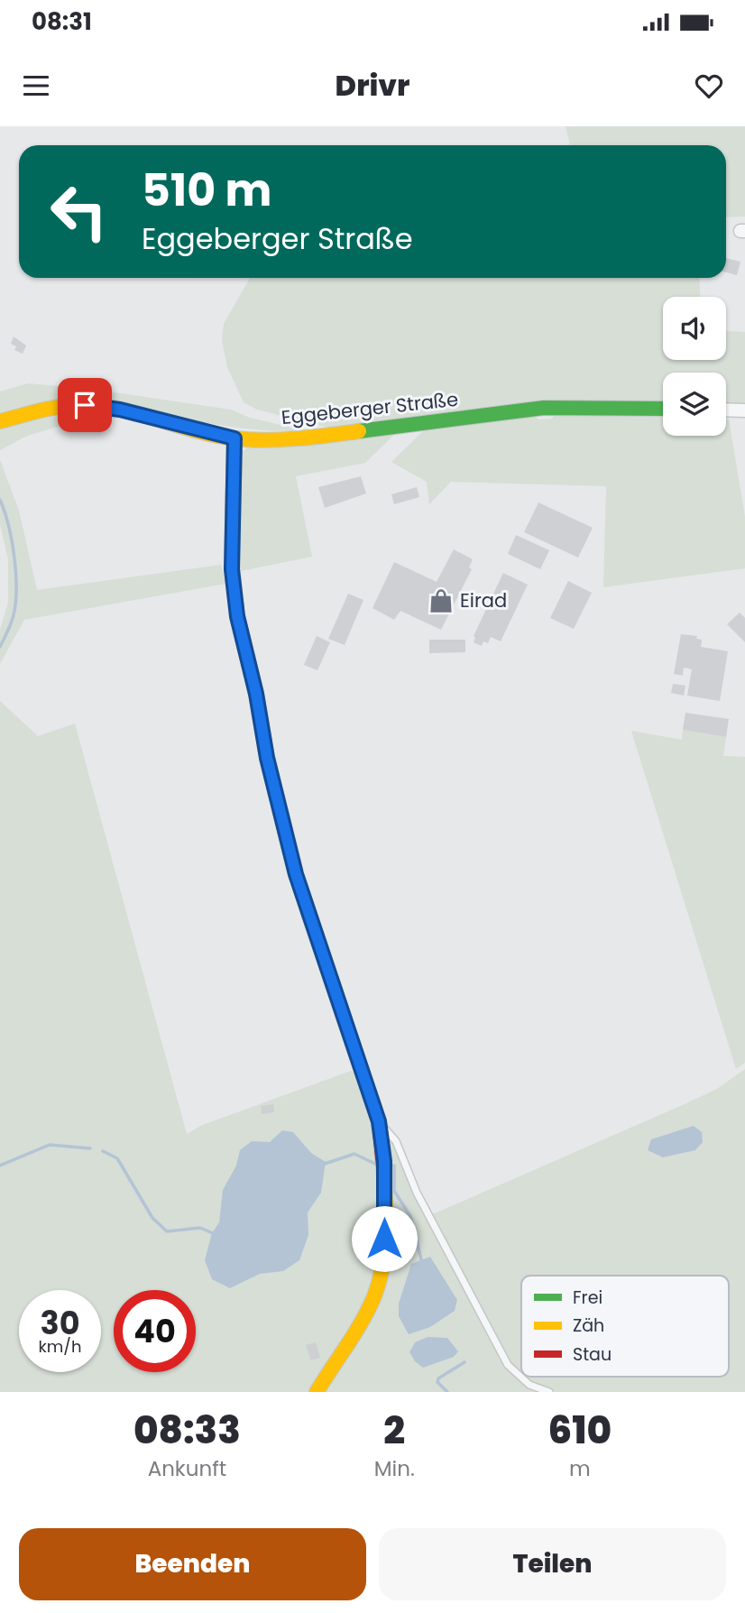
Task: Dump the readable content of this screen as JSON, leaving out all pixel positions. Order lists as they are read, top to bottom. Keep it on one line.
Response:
{"streets":{"street":["Eggeberger Straße"]},"places":{"shop":["Eirad"]},"legend":["Frei","Zäh","Stau"],"page":{"status":"08:31","header":"Drivr","turn":["510 m","Eggeberger Straße"],"speed":"30 km/h","limit":"40","eta":["08:33","Ankunft","2","Min.","610","m"],"buttons":["Beenden","Teilen"]}}
